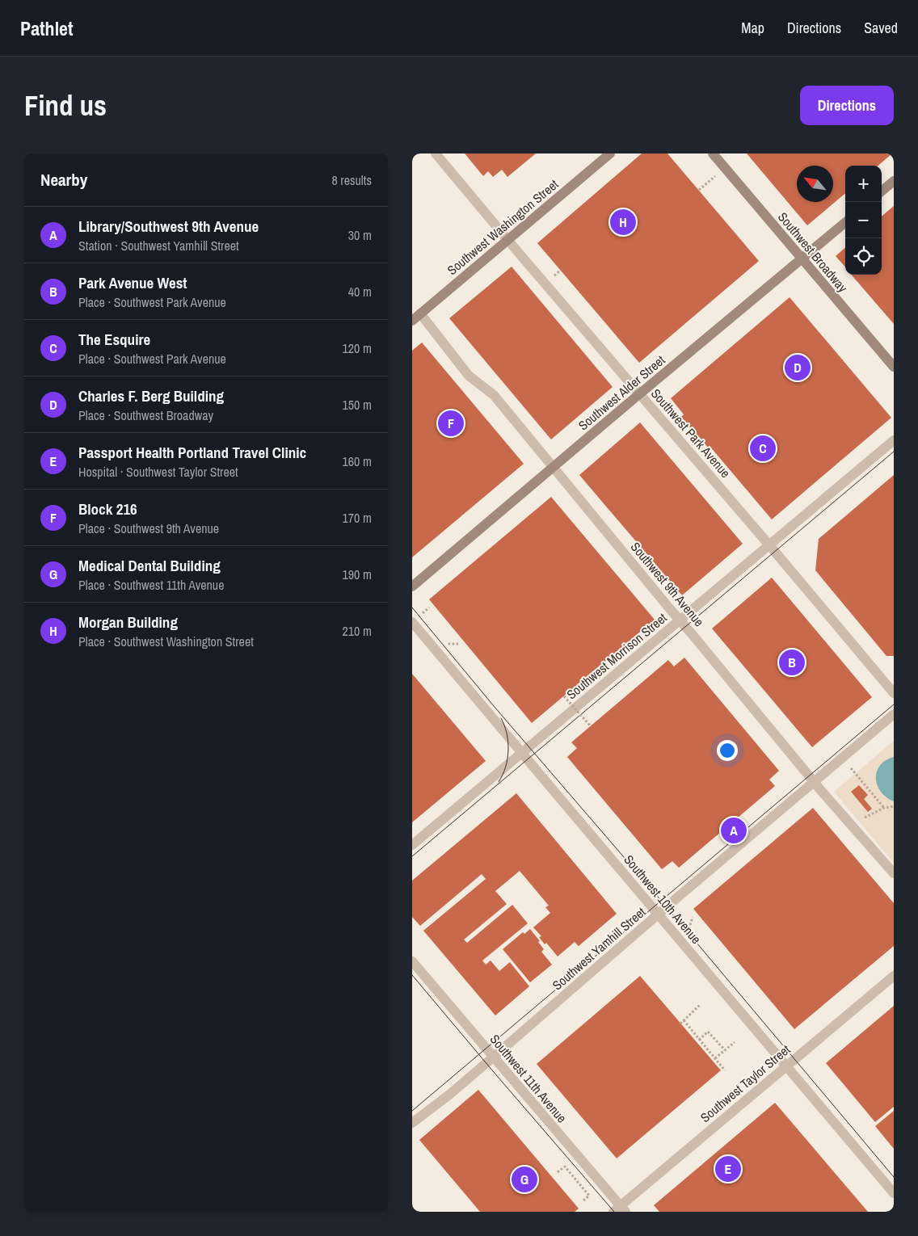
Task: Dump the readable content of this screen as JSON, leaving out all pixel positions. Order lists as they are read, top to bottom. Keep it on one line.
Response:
{"streets":{"main road":["Southwest Washington Street","Southwest Broadway","Southwest Alder Street"],"street":["Southwest Park Avenue","Southwest 9th Avenue","Southwest Morrison Street","Southwest 10th Avenue","Southwest Yamhill Street","Southwest 11th Avenue","Southwest Taylor Street"]},"crossings":[["Southwest Washington Street","Southwest Park Avenue"],["Southwest Washington Street","Southwest 9th Avenue"],["Southwest Broadway","Southwest Alder Street"],["Southwest Alder Street","Southwest Park Avenue"],["Southwest Alder Street","Southwest 9th Avenue"],["Southwest Park Avenue","Southwest Morrison Street"],["Southwest 9th Avenue","Southwest Morrison Street"],["Southwest 9th Avenue","Southwest Yamhill Street"],["Southwest Morrison Street","Southwest 10th Avenue"],["Southwest 10th Avenue","Southwest Yamhill Street"],["Southwest 10th Avenue","Southwest Taylor Street"],["Southwest Yamhill Street","Southwest 11th Avenue"],["Southwest 11th Avenue","Southwest Taylor Street"]],"north":"top left","page":{"header":"Pathlet","nav":["Map","Directions","Saved"],"buttons":"Directions","title":"Find us","heading":["Nearby","8 results"],"map_buttons":["+","−"],"list":[{"mark":"A","name":"Library/Southwest 9th Avenue","note":"Station · Southwest Yamhill Street","value":"30 m"},{"mark":"B","name":"Park Avenue West","note":"Place · Southwest Park Avenue","value":"40 m"},{"mark":"C","name":"The Esquire","note":"Place · Southwest Park Avenue","value":"120 m"},{"mark":"D","name":"Charles F. Berg Building","note":"Place · Southwest Broadway","value":"150 m"},{"mark":"E","name":"Passport Health Portland Travel Clinic","note":"Hospital · Southwest Taylor Street","value":"160 m"},{"mark":"F","name":"Block 216","note":"Place · Southwest 9th Avenue","value":"170 m"},{"mark":"G","name":"Medical Dental Building","note":"Place · Southwest 11th Avenue","value":"190 m"},{"mark":"H","name":"Morgan Building","note":"Place · Southwest Washington Street","value":"210 m"}],"pins":["H","D","F","C","B","A","E","G"]}}
